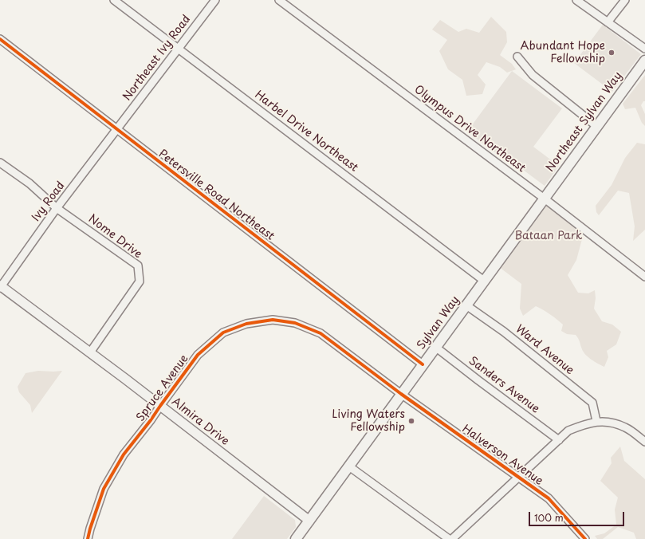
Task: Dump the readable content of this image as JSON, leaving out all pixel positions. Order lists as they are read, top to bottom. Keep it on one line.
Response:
{"streets":{"main road":["Northeast Sylvan Way","Sylvan Way"],"street":["Northeast Ivy Road","Olympus Drive Northeast","Harbel Drive Northeast","Petersville Road Northeast","Ivy Road","Nome Drive","Ward Avenue","Sanders Avenue","Spruce Avenue","Almira Drive","Halverson Avenue"]},"crossings":[["Northeast Ivy Road","Harbel Drive Northeast"],["Northeast Ivy Road","Petersville Road Northeast"],["Northeast Ivy Road","Ivy Road"],["Northeast Sylvan Way","Olympus Drive Northeast"],["Northeast Sylvan Way","Sylvan Way"],["Olympus Drive Northeast","Sylvan Way"],["Harbel Drive Northeast","Sylvan Way"],["Petersville Road Northeast","Ivy Road"],["Petersville Road Northeast","Sylvan Way"],["Ivy Road","Nome Drive"],["Ivy Road","Almira Drive"],["Nome Drive","Almira Drive"],["Sylvan Way","Ward Avenue"],["Sylvan Way","Sanders Avenue"],["Sylvan Way","Spruce Avenue"],["Sylvan Way","Almira Drive"],["Sylvan Way","Halverson Avenue"],["Spruce Avenue","Almira Drive"],["Spruce Avenue","Halverson Avenue"]],"parks":["Bataan Park"],"places":["Abundant Hope Fellowship","Living Waters Fellowship"],"scale_bar":"100 m"}
